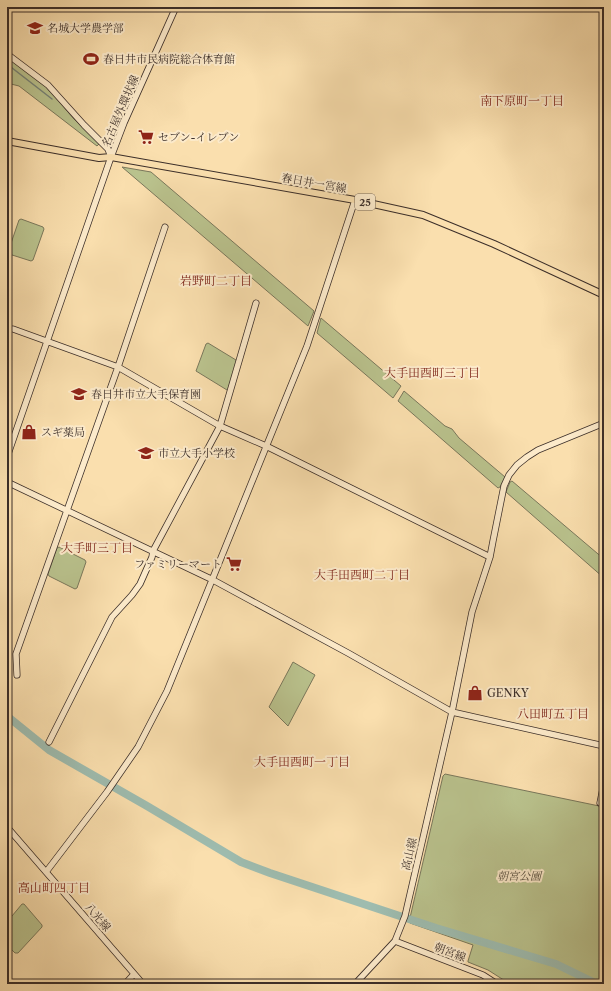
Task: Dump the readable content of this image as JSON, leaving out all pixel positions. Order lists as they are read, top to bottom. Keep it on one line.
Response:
{"streets":{"main road":["春日井一宮線","25"],"street":["名古屋外環状線","高山線","八光線","朝宮線"]},"crossings":[["名古屋外環状線","春日井一宮線"],["高山線","朝宮線"]],"districts":["南下原町一丁目","岩野町二丁目","大手田酉町三丁目","大手町三丁目","大手田酉町二丁目","八田町五丁目","大手田酉町一丁目","高山町四丁目"],"parks":["朝宮公園"],"places":{"school or university":["名城大学農学部","春日井市立大手保育園","市立大手小学校"],"sports":["春日井市民病院総合体育館"],"supermarket":["セブン-イレブン","ファミリーマート"],"shop":["スギ薬局","GENKY"]}}
